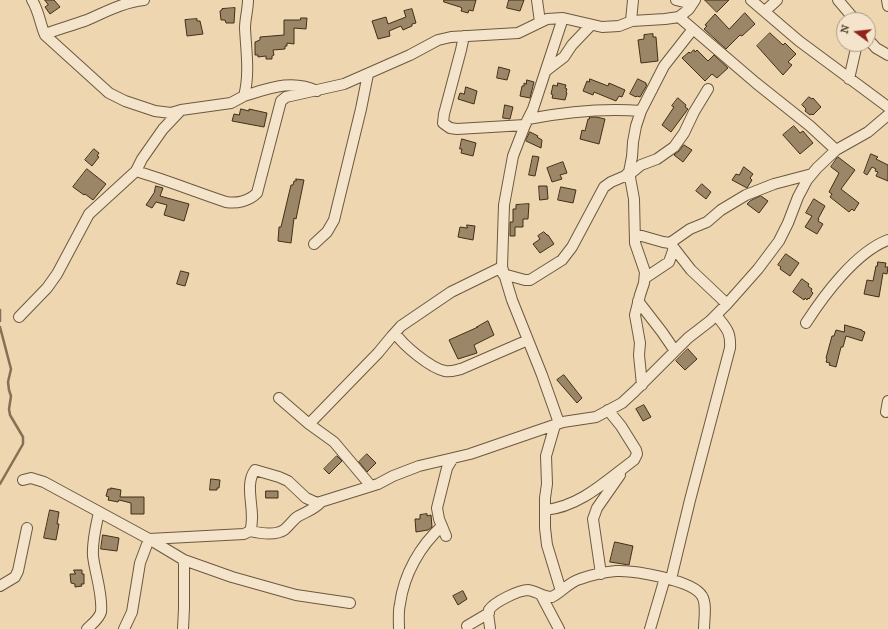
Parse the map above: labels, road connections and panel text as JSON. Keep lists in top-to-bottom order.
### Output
{
  "north": "left"
}
